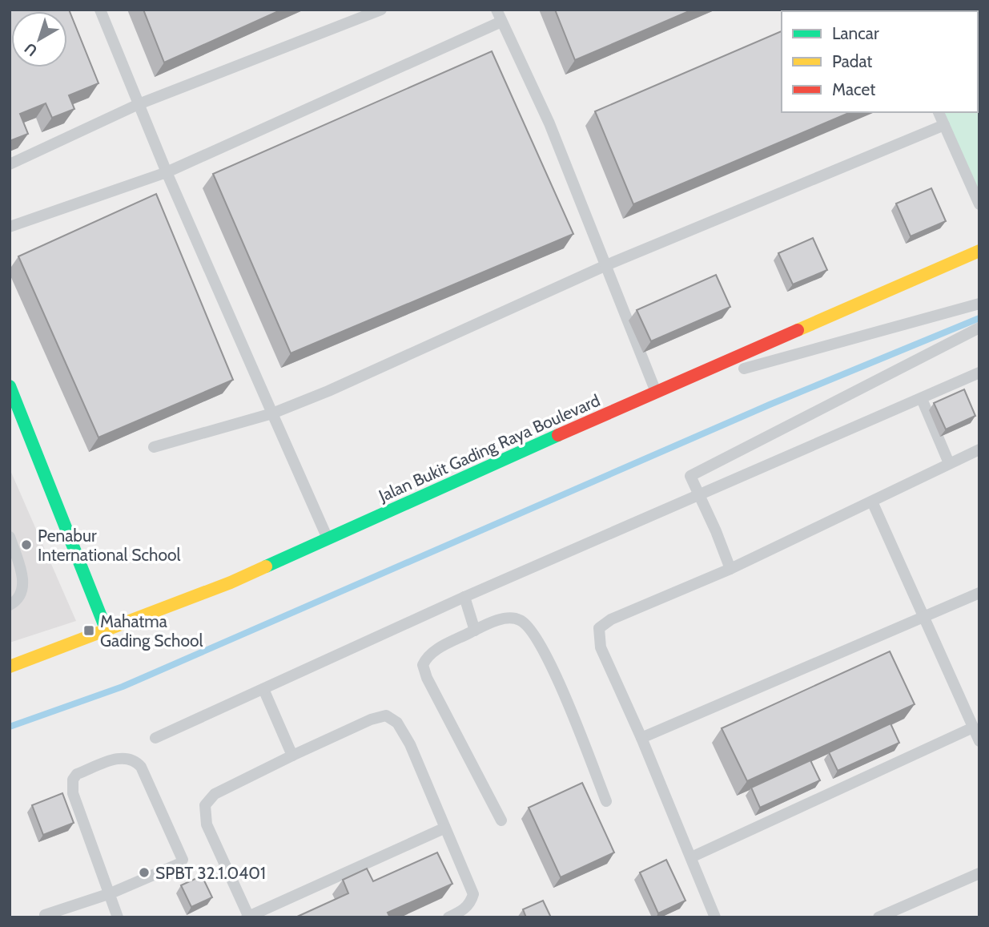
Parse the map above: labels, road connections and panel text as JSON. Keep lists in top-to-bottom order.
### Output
{
  "streets": {
    "street": ["Jalan Bukit Gading Raya Boulevard"]
  },
  "places": {
    "other": ["Penabur International School", "SPBT 32.1.0401"],
    "transit": ["Mahatma Gading School"]
  },
  "legend": ["Lancar", "Padat", "Macet"],
  "north": "bottom left"
}
